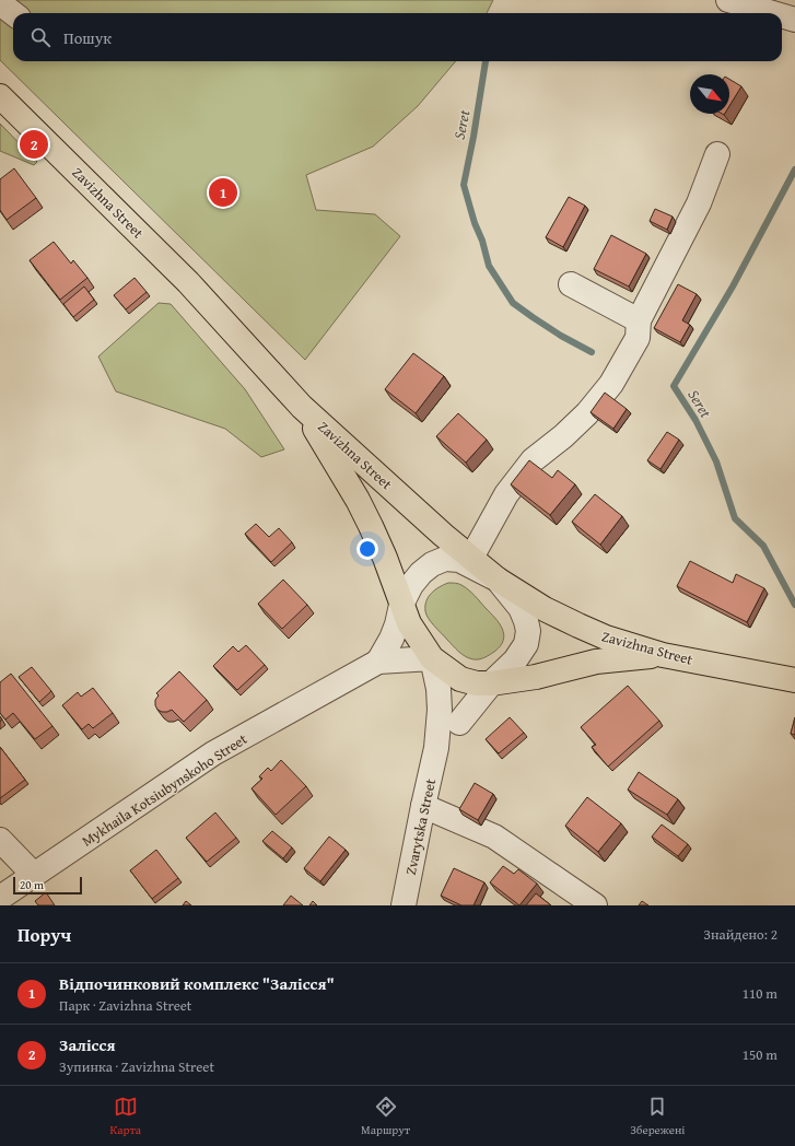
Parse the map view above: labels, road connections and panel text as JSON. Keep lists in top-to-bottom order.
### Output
{
  "streets": {
    "main road": ["Zavizhna Street"],
    "street": ["Mykhaila Kotsiubynskoho Street", "Zvarytska Street"]
  },
  "crossings": [
    ["Zavizhna Street", "Zvarytska Street"]
  ],
  "water": ["Seret"],
  "scale_bar": "20 m",
  "north": "bottom right",
  "page": {
    "search": "Пошук",
    "pins": ["2", "1"],
    "scale": "20 m",
    "heading": ["Поруч", "Знайдено: 2"],
    "list": [
      {
        "mark": "1",
        "name": "Відпочинковий комплекс \"Залісся\"",
        "note": "Парк · Zavizhna Street",
        "value": "110 m"
      },
      {
        "mark": "2",
        "name": "Залісся",
        "note": "Зупинка · Zavizhna Street",
        "value": "150 m"
      }
    ],
    "nav": ["Карта", "Маршрут", "Збережені"]
  }
}
